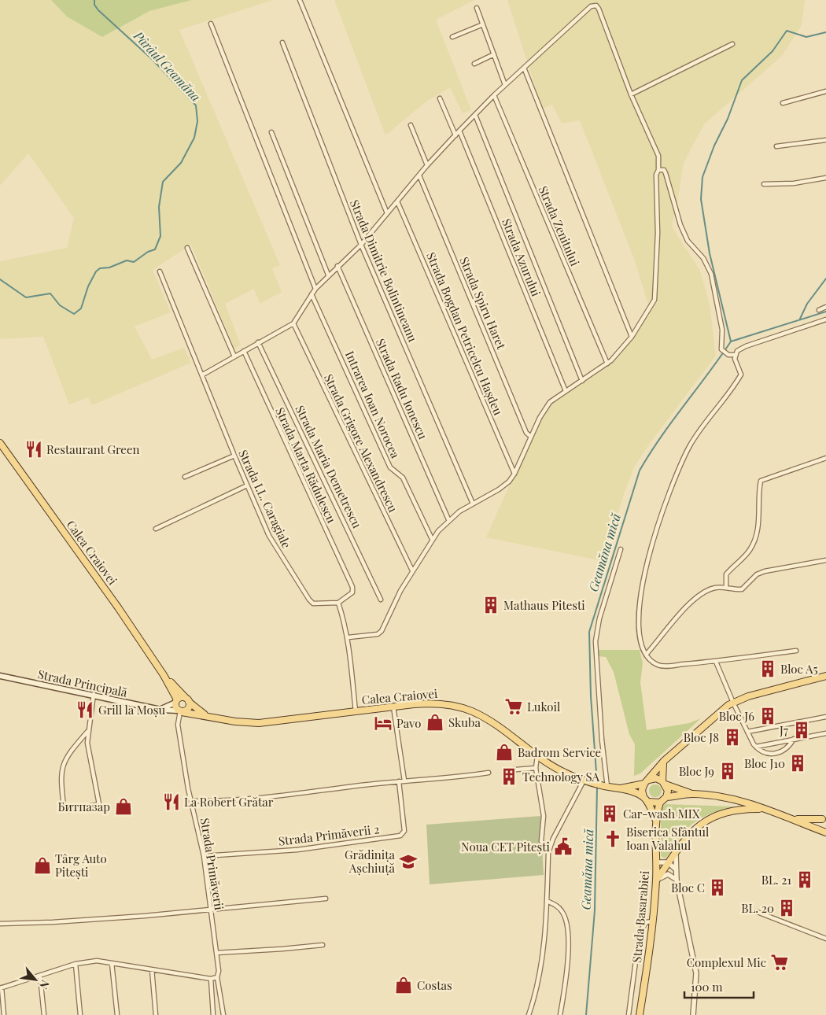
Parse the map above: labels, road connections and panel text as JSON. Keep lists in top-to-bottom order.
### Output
{
  "streets": {
    "main road": ["Calea Craiovei", "Strada Principală", "Strada Basarabiei"],
    "street": [
      "Strada Zenitului",
      "Strada Azurului",
      "Strada Dimitrie Bolintineanu",
      "Strada Spiru Haret",
      "Strada Bogdan Petricelcu Hașdeu",
      "Strada Radu Ionescu",
      "Intrarea Ioan Norocea",
      "Strada Grigore Alexandrescu",
      "Strada Marta Rădulescu",
      "Strada Maria Demetrescu",
      "Strada I.L. Caragiale",
      "Strada Primăverii 2",
      "Strada Primăverii"
    ]
  },
  "crossings": [
    ["Strada Marta Rădulescu", "Strada I.L. Caragiale"],
    ["Calea Craiovei", "Strada Principală"],
    ["Calea Craiovei", "Strada Primăverii"],
    ["Strada Principală", "Strada Primăverii"],
    ["Strada Primăverii 2", "Strada Primăverii"]
  ],
  "water": ["Pârâul Geamăna", "Geamăna mică"],
  "places": {
    "restaurant": ["Restaurant Green", "Grill la Moșu", "La Robert Grătar"],
    "building": [
      "Mathaus Pitesti",
      "Bloc A5",
      "Bloc J6",
      "J7",
      "Bloc J8",
      "Bloc J10",
      "Bloc J9",
      "Technology SA",
      "Car-wash MIX",
      "BL. 21",
      "Bloc C",
      "BL. 20"
    ],
    "supermarket": ["Lukoil", "Complexul Mic"],
    "shop": [
      "Skuba",
      "Badrom Service",
      "Битпазар",
      "Târg Auto Pitești",
      "Costas"
    ],
    "hotel": ["Pavo"],
    "church": ["Biserica Sfântul Ioan Valahul"],
    "public building": ["Noua CET Pitești"],
    "school or university": ["Grădinița Așchiuță"]
  },
  "scale_bar": "100 m",
  "north": "bottom right"
}
